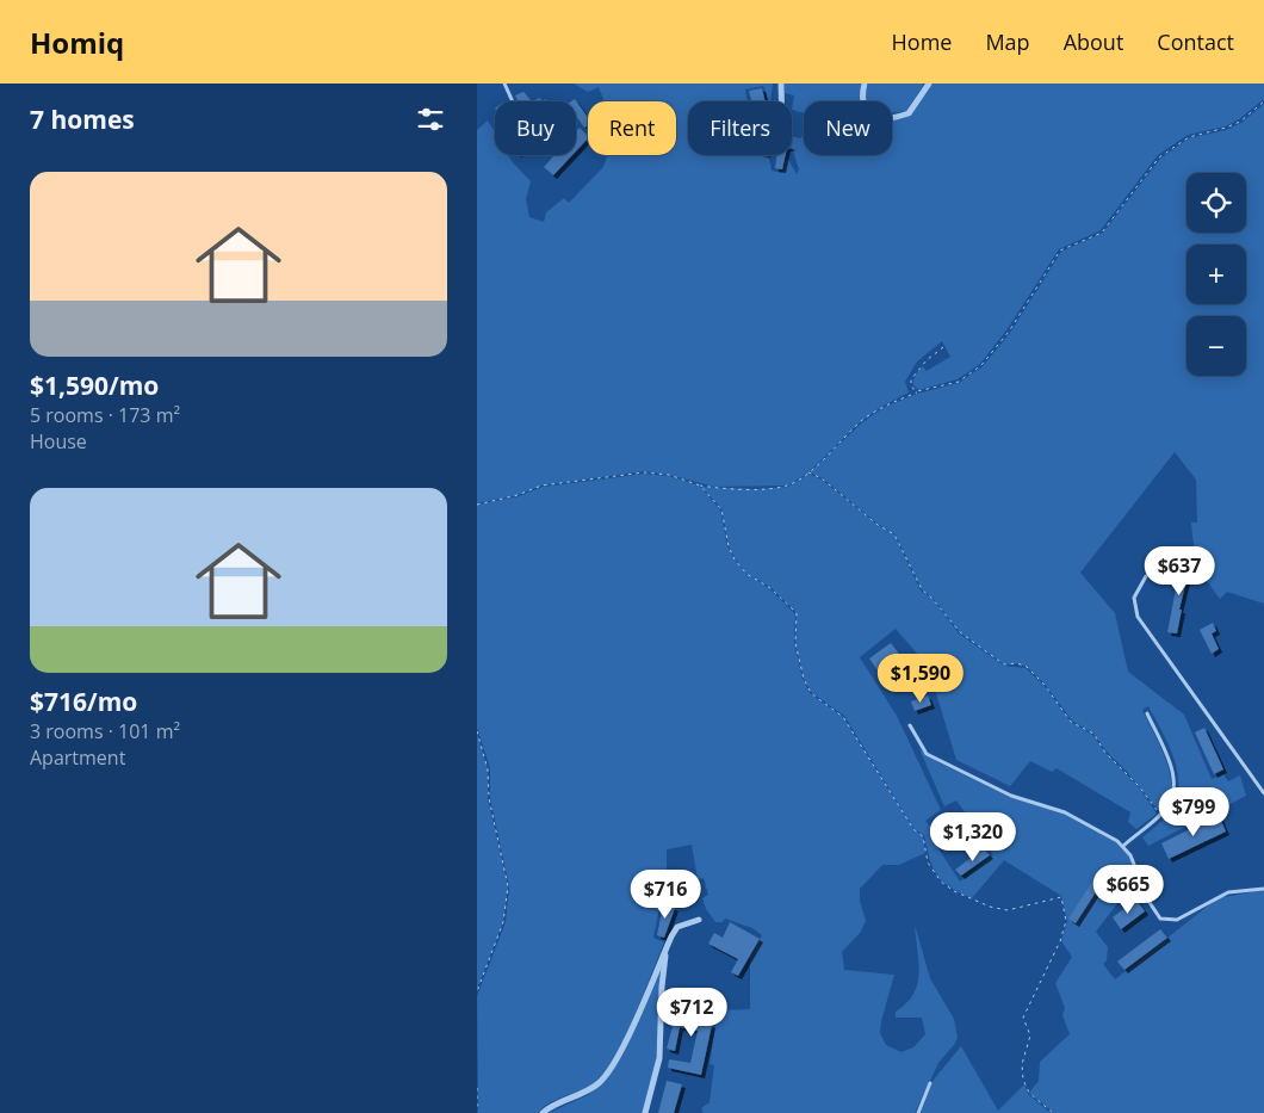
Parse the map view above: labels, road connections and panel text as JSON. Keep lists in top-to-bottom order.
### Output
{
  "page": {
    "header": "Homiq",
    "nav": [
      "Home",
      "Map",
      "About",
      "Contact"
    ],
    "heading": "7 homes",
    "chip": [
      "Buy",
      "Rent",
      "Filters",
      "New"
    ],
    "list": [
      {
        "name": "$1,590/mo",
        "note": "5 rooms · 173 m² · House"
      },
      {
        "name": "$716/mo",
        "note": "3 rooms · 101 m² · Apartment"
      }
    ],
    "map_buttons": ["+", "−"],
    "price": [
      "$637",
      "$1,590",
      "$799",
      "$1,320",
      "$665",
      "$716",
      "$712"
    ]
  }
}
